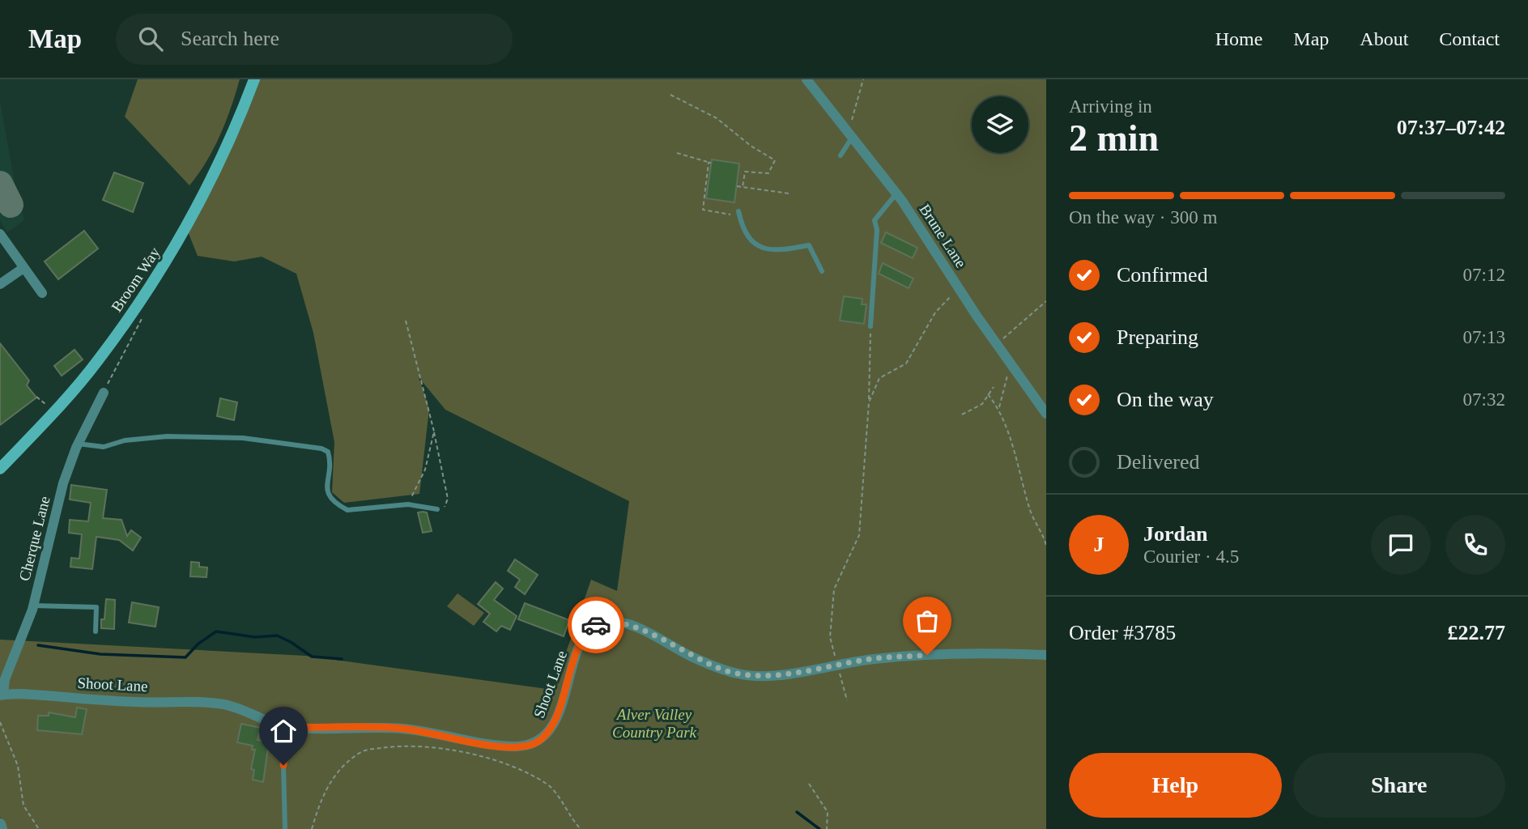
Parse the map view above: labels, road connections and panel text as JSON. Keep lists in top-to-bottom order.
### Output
{
  "streets": {
    "main road": ["Broom Way"],
    "street": ["Brune Lane", "Cherque Lane", "Shoot Lane"]
  },
  "crossings": [
    ["Cherque Lane", "Shoot Lane"]
  ],
  "parks": ["Alver Valley Country Park"],
  "page": {
    "header": "Map",
    "search": "Search here",
    "nav": [
      "Home",
      "Map",
      "About",
      "Contact"
    ],
    "heading": ["2 min", "Arriving in", "07:37–07:42"],
    "panel": [
      "Jordan",
      "Courier · 4.5",
      "Order #3785",
      "£22.77"
    ],
    "bar": "On the way · 300 m",
    "list": [
      ["Confirmed", "07:12"],
      ["Preparing", "07:13"],
      ["On the way", "07:32"],
      "Delivered"
    ],
    "round": "J",
    "buttons": ["Help", "Share"]
  }
}
